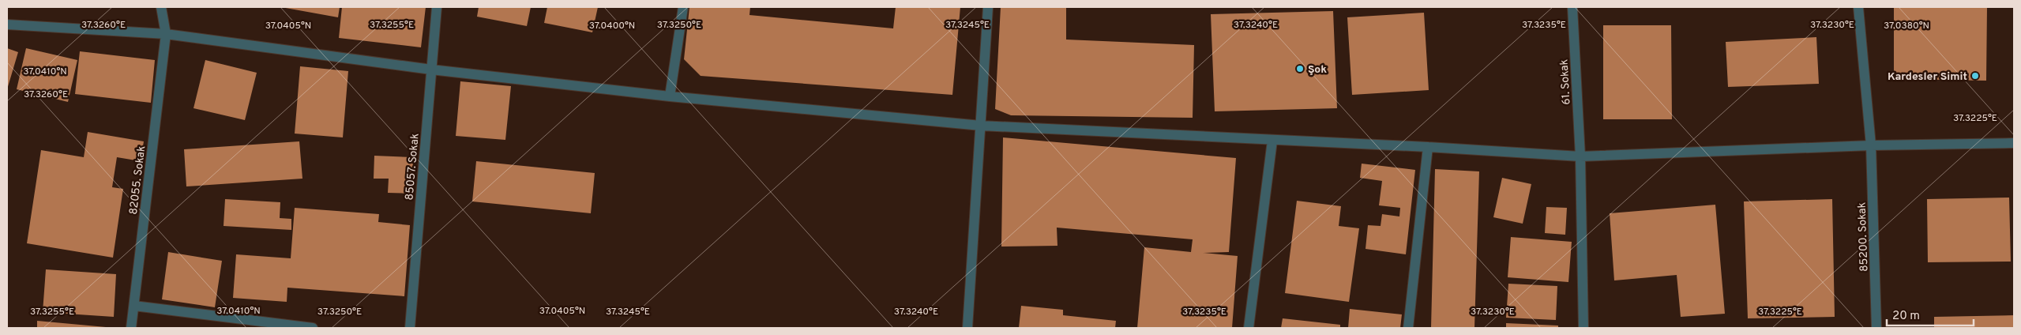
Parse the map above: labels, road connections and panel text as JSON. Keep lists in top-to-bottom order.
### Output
{
  "streets": {
    "street": [
      "61. Sokak",
      "85057. Sokak",
      "82055. Sokak",
      "85200. Sokak"
    ]
  },
  "places": ["Şok", "Kardesler Simit"],
  "scale_bar": "20 m",
  "coordinates": [
    "37.3255°E",
    "37.3250°E",
    "37.3245°E",
    "37.3240°E",
    "37.3235°E",
    "37.3230°E",
    "37.3260°E",
    "37.0405°N",
    "37.0400°N",
    "37.0380°N",
    "37.0410°N",
    "37.3225°E"
  ]
}
